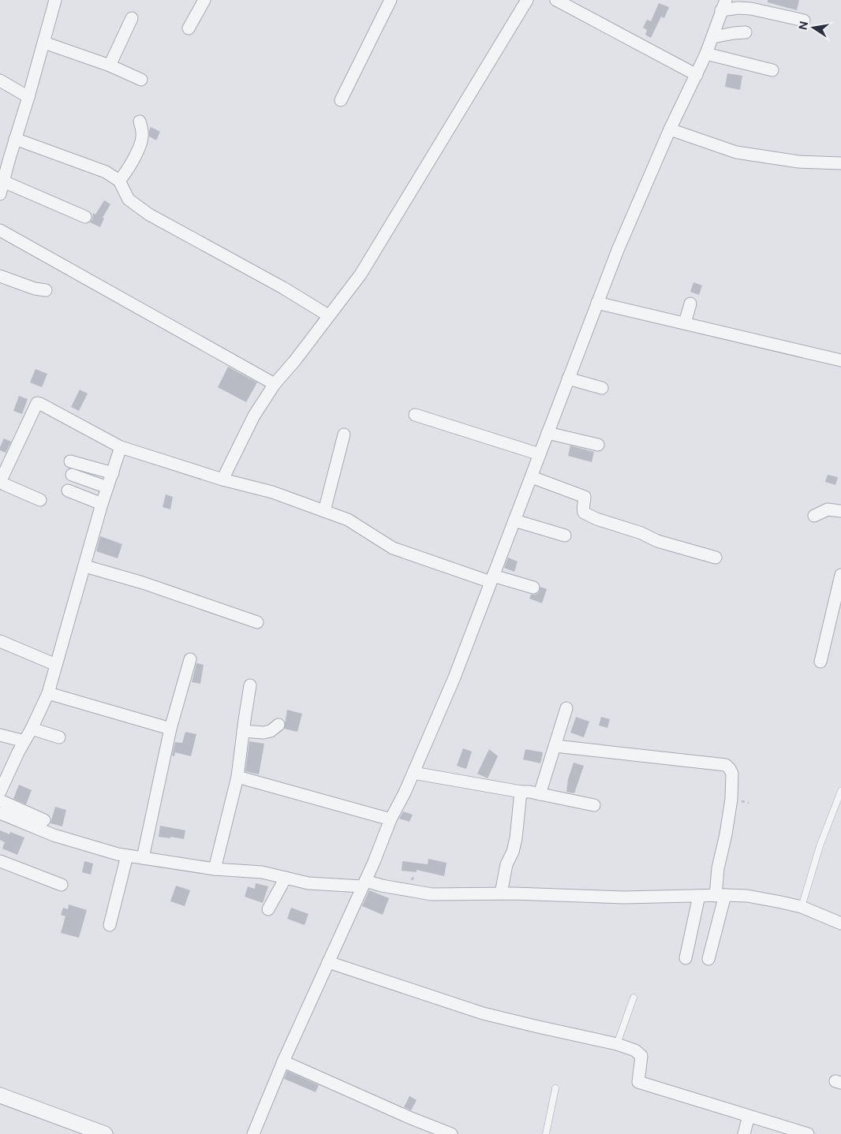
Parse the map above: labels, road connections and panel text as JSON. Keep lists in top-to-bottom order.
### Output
{
  "north": "left"
}
